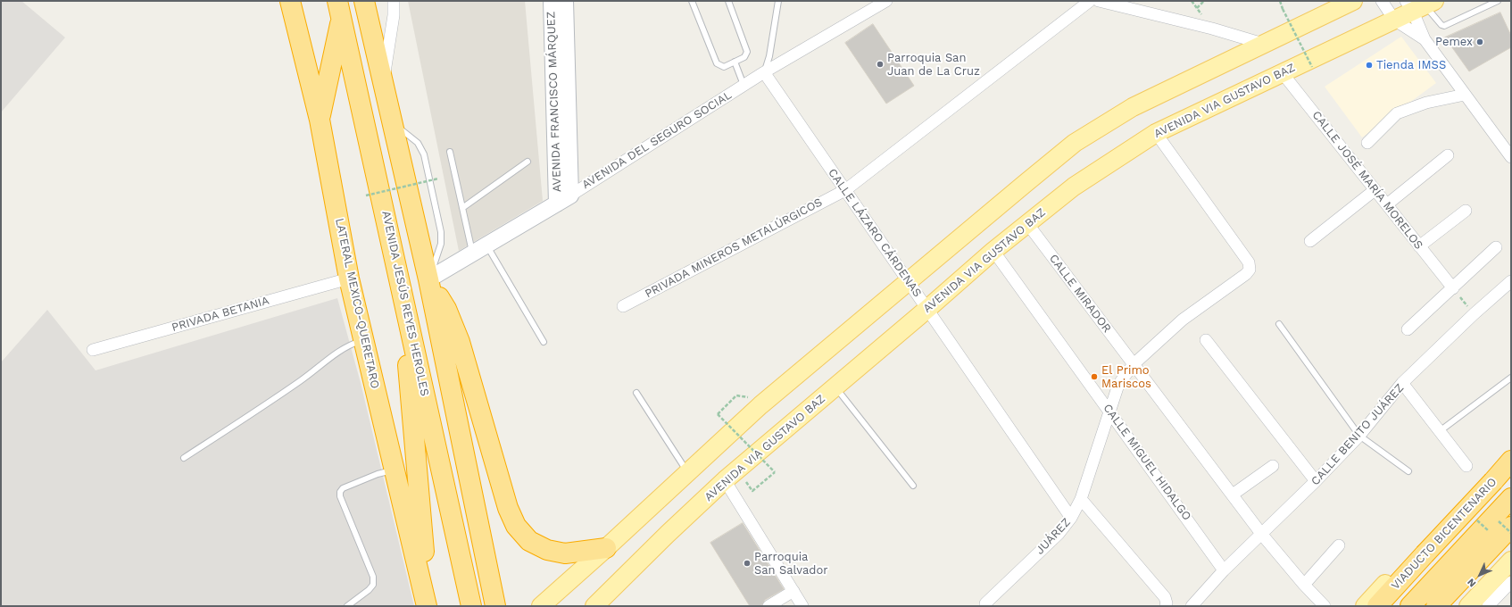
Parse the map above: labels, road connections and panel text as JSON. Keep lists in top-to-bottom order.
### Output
{
  "streets": {
    "highway": ["LATERAL MEXICO-QUERETARO", "AVENIDA JESÚS REYES HEROLES", "VIADUCTO BICENTENARIO"],
    "main road": ["AVENIDA VIA GUSTAVO BAZ"],
    "street": [
      "AVENIDA FRANCISCO MÁRQUEZ",
      "AVENIDA DEL SEGURO SOCIAL",
      "CALLE JOSÉ MARÍA MORELOS",
      "CALLE LÁZARO CÁRDENAS",
      "PRIVADA MINEROS METALÚRGICOS",
      "CALLE MIRADOR",
      "PRIVADA BETANIA",
      "CALLE BENITO JUÁREZ",
      "CALLE MIGUEL HIDALGO",
      "JUÁREZ"
    ]
  },
  "crossings": [
    ["AVENIDA VIA GUSTAVO BAZ", "CALLE JOSÉ MARÍA MORELOS"],
    ["AVENIDA VIA GUSTAVO BAZ", "CALLE LÁZARO CÁRDENAS"],
    ["AVENIDA VIA GUSTAVO BAZ", "CALLE MIRADOR"],
    ["AVENIDA VIA GUSTAVO BAZ", "CALLE MIGUEL HIDALGO"],
    ["AVENIDA VIA GUSTAVO BAZ", "JUÁREZ"],
    ["AVENIDA FRANCISCO MÁRQUEZ", "AVENIDA DEL SEGURO SOCIAL"],
    ["AVENIDA DEL SEGURO SOCIAL", "CALLE LÁZARO CÁRDENAS"],
    ["CALLE LÁZARO CÁRDENAS", "PRIVADA MINEROS METALÚRGICOS"],
    ["CALLE LÁZARO CÁRDENAS", "JUÁREZ"],
    ["CALLE MIRADOR", "CALLE BENITO JUÁREZ"],
    ["CALLE MIRADOR", "JUÁREZ"],
    ["LATERAL MEXICO-QUERETARO", "PRIVADA BETANIA"],
    ["CALLE BENITO JUÁREZ", "CALLE MIGUEL HIDALGO"],
    ["CALLE MIGUEL HIDALGO", "JUÁREZ"]
  ],
  "places": [
    "Pemex",
    "Parroquia San Juan de La Cruz",
    "Tienda IMSS",
    "El Primo Mariscos",
    "Parroquia San Salvador"
  ],
  "north": "bottom left"
}
